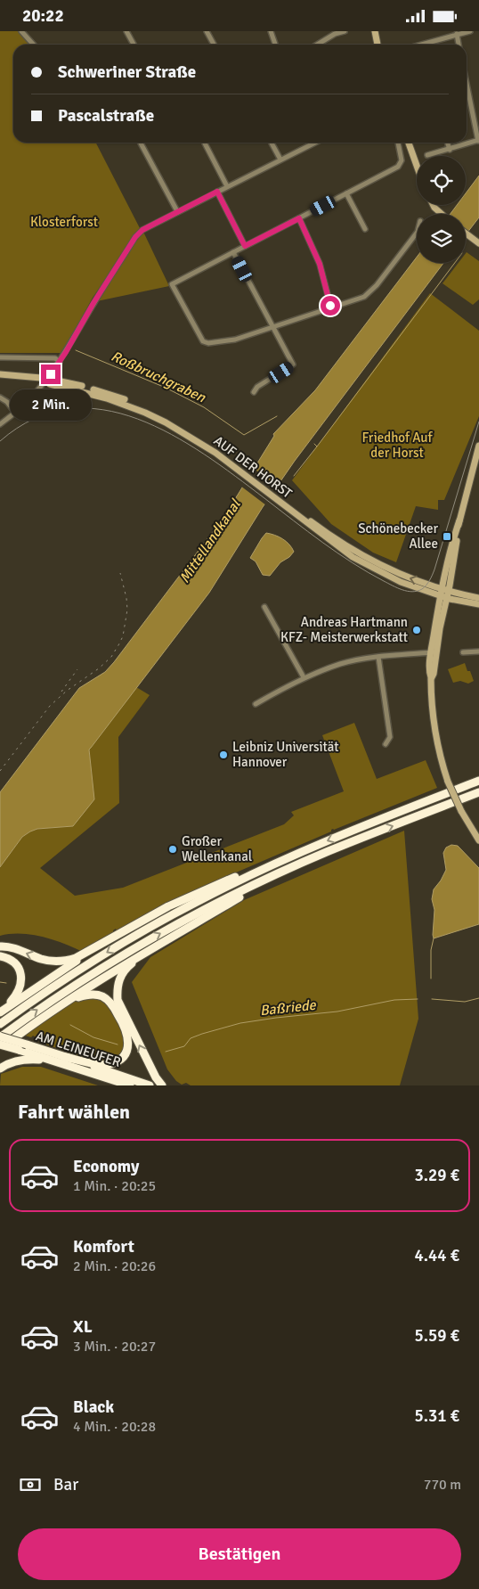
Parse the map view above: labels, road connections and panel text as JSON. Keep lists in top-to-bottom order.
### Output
{
  "streets": {
    "highway": ["AM LEINEUFER"],
    "street": ["AUF DER HORST"]
  },
  "water": ["Roßbruchgraben", "Mittellandkanal", "Baßriede"],
  "parks": ["Klosterforst", "Friedhof Auf der Horst"],
  "places": {
    "transit": ["Schönebecker Allee"],
    "other": ["Andreas Hartmann KFZ- Meisterwerkstatt", "Leibniz Universität Hannover", "Großer Wellenkanal"]
  },
  "page": {
    "status": "20:22",
    "banner": ["Schweriner Straße", "Pascalstraße"],
    "bubble": "2 Min.",
    "heading": "Fahrt wählen",
    "list": [
      {
        "name": "Economy",
        "note": "1 Min. · 20:25",
        "value": "3.29 €"
      },
      {
        "name": "Komfort",
        "note": "2 Min. · 20:26",
        "value": "4.44 €"
      },
      {
        "name": "XL",
        "note": "3 Min. · 20:27",
        "value": "5.59 €"
      },
      {
        "name": "Black",
        "note": "4 Min. · 20:28",
        "value": "5.31 €"
      }
    ],
    "pay": ["Bar", "770 m"],
    "buttons": "Bestätigen"
  }
}
